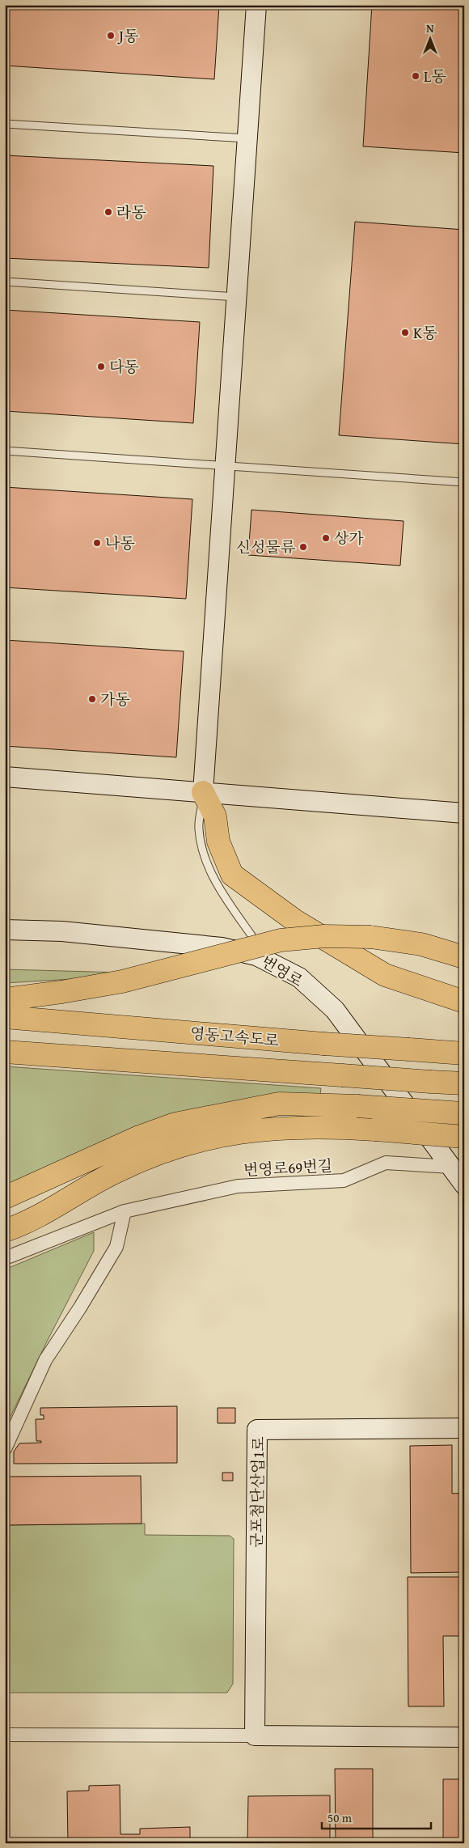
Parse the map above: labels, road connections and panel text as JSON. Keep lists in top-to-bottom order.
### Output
{
  "streets": {
    "highway": ["영동고속도로"],
    "street": ["번영로", "번영로69번길", "군포첨단산업1로"]
  },
  "crossings": [
    ["번영로", "번영로69번길"]
  ],
  "places": [
    "J동",
    "L동",
    "라동",
    "K동",
    "다동",
    "상가",
    "나동",
    "신성물류",
    "가동"
  ],
  "scale_bar": "50 m",
  "north": "top"
}
